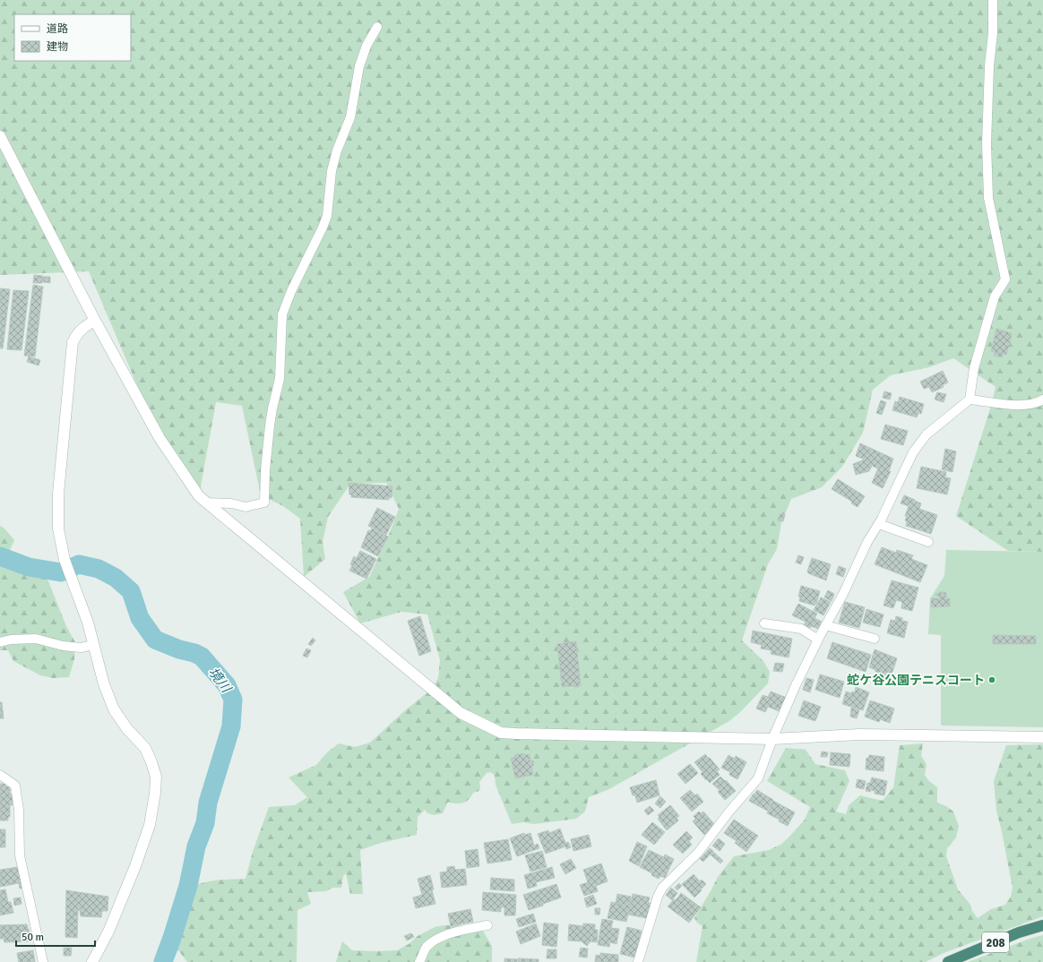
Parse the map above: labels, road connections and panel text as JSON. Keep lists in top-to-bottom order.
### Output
{
  "streets": {
    "highway": ["208"]
  },
  "water": ["境川"],
  "places": ["蛇ケ谷公園テニスコート"],
  "legend": ["道路", "建物"],
  "scale_bar": "50 m"
}
